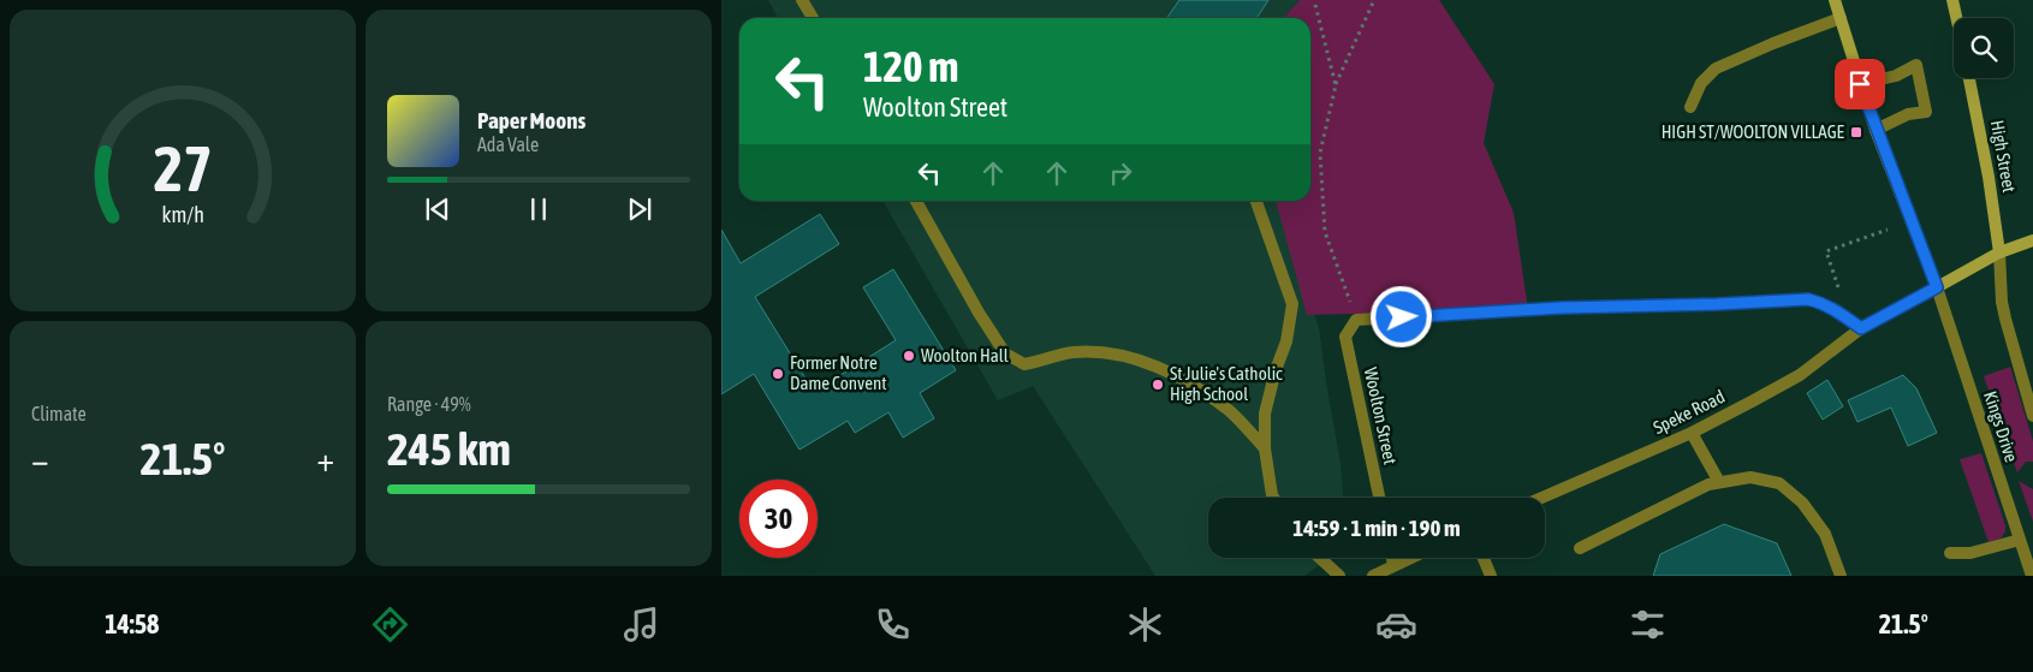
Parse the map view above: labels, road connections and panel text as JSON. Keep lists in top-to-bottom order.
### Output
{
  "streets": {
    "main road": ["High Street"],
    "street": ["Speke Road", "Woolton Street", "Kings Drive"]
  },
  "crossings": [
    ["High Street", "Kings Drive"]
  ],
  "places": {
    "transit": ["HIGH ST/WOOLTON VILLAGE"],
    "other": ["Woolton Hall", "Former Notre Dame Convent", "St Julie's Catholic High School"]
  },
  "page": {
    "turn": ["120 m", "Woolton Street"],
    "song": ["Paper Moons", "Ada Vale"],
    "tile": [
      "Climate",
      ["Range · 49%", "245 km"]
    ],
    "heat": ["−", "21.5°", "+"],
    "limit": "30",
    "trip": "14:59 · 1 min · 190 m",
    "tabs": ["14:58", "21.5°"],
    "gauge": ["27", "km/h"]
  }
}
